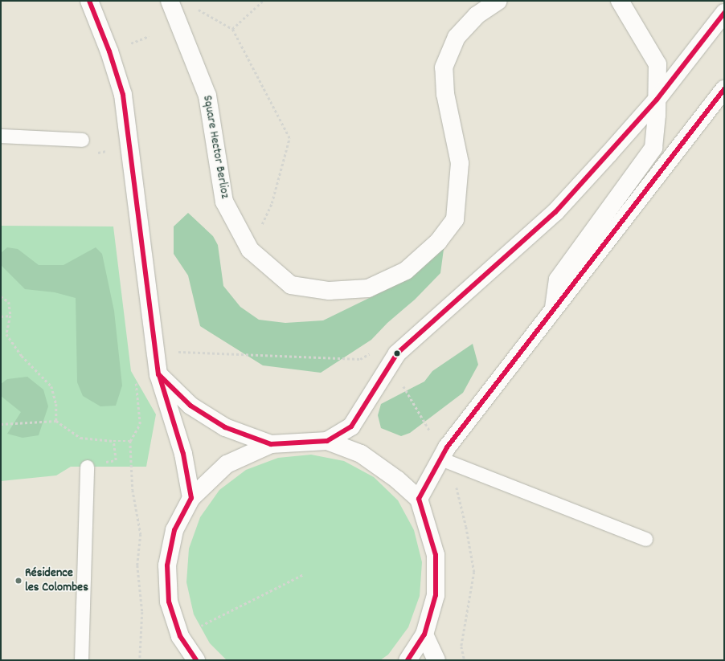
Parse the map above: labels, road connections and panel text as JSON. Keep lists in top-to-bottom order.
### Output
{
  "streets": {
    "street": ["Square Hector Berlioz"]
  },
  "places": ["Résidence les Colombes"]
}
